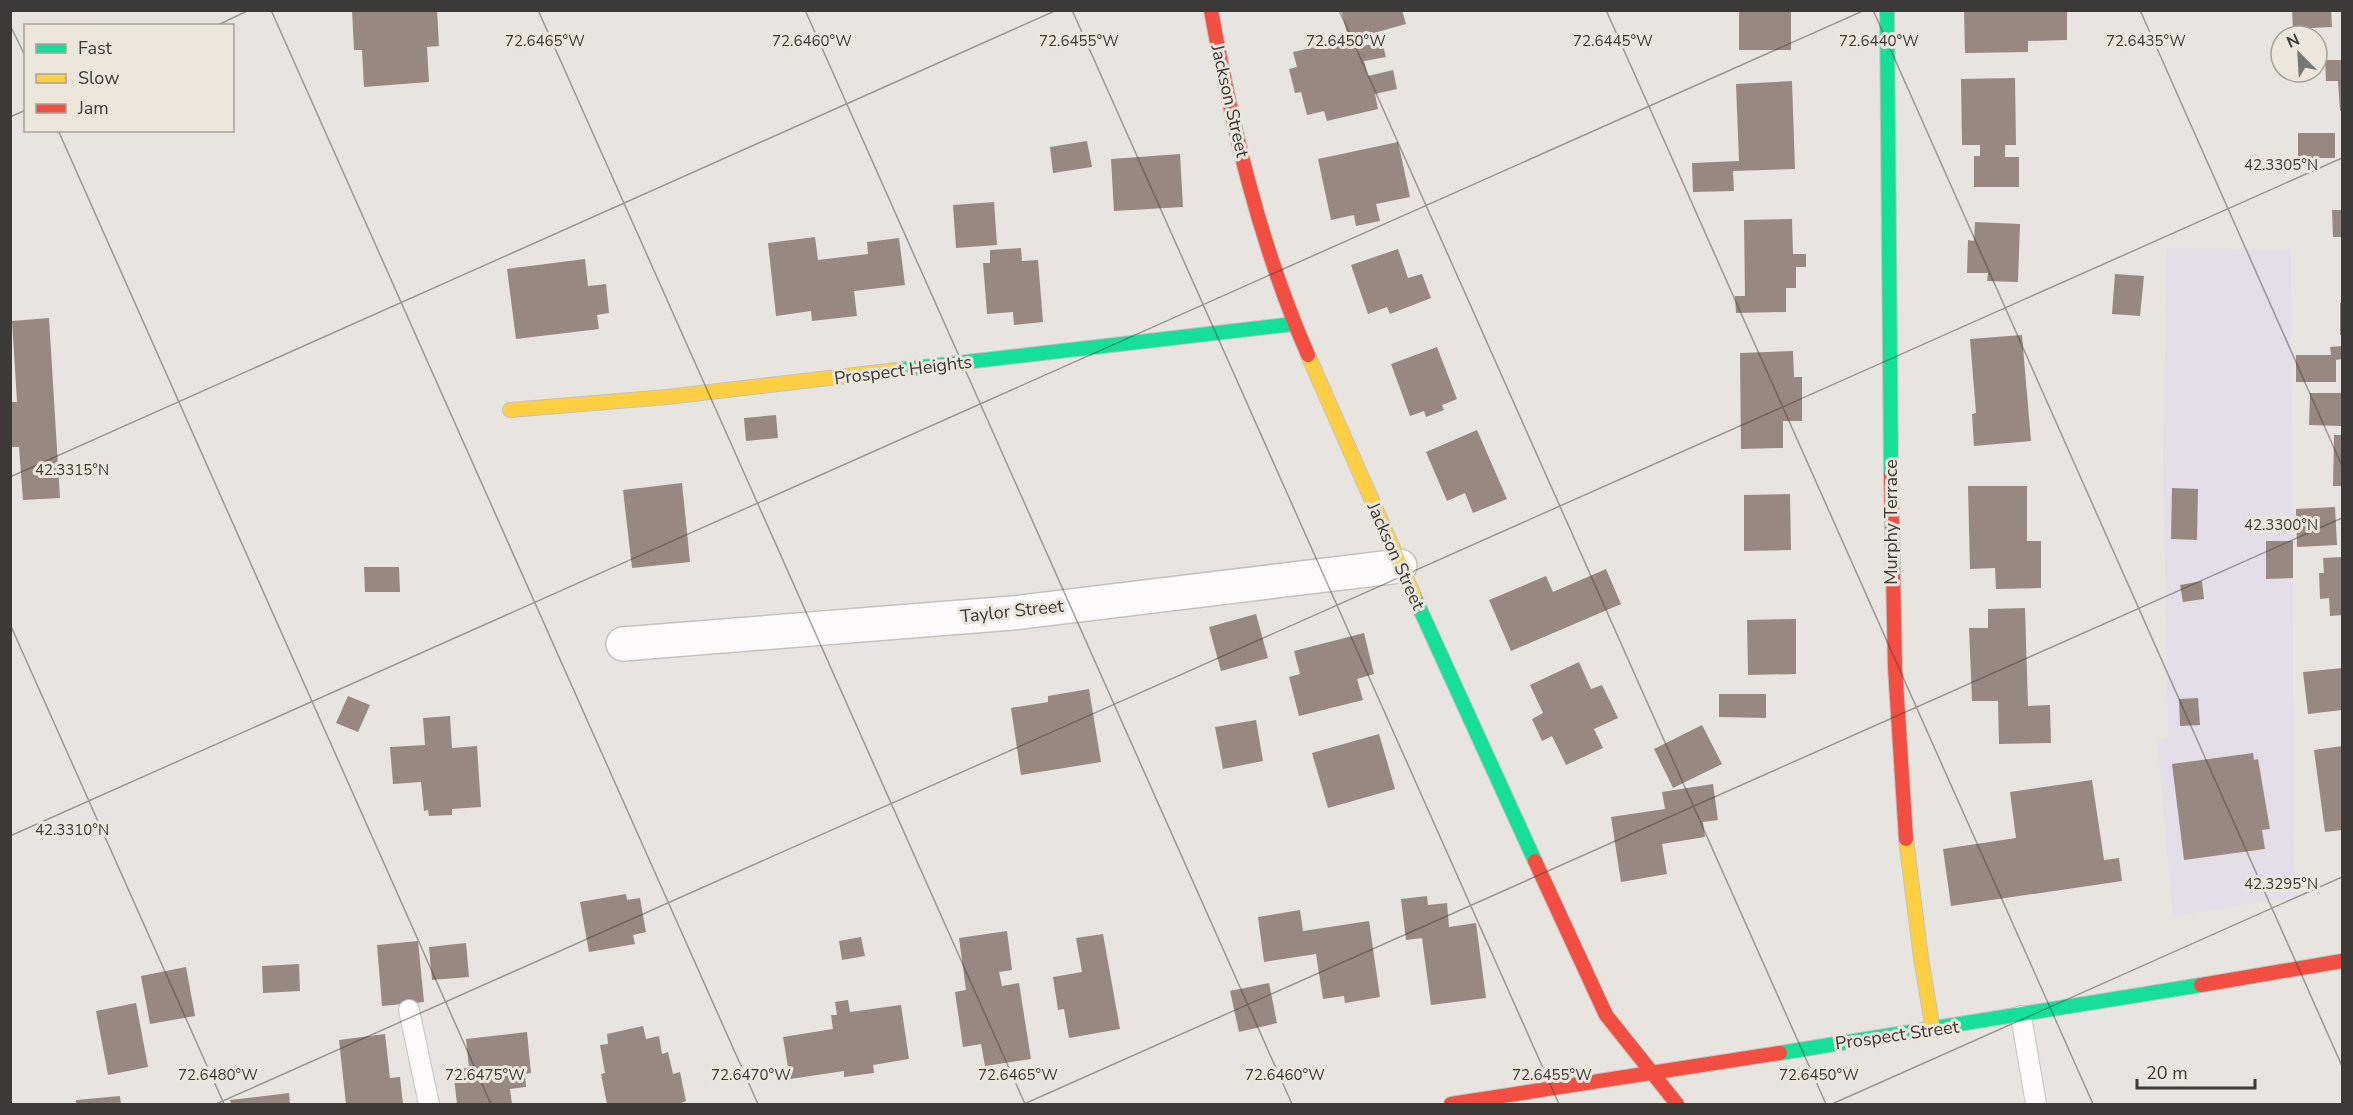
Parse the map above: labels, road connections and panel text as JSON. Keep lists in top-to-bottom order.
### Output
{
  "streets": {
    "street": [
      "Jackson Street",
      "Prospect Heights",
      "Murphy Terrace",
      "Taylor Street",
      "Prospect Street"
    ]
  },
  "crossings": [
    ["Jackson Street", "Prospect Heights"],
    ["Jackson Street", "Taylor Street"],
    ["Jackson Street", "Prospect Street"],
    ["Murphy Terrace", "Prospect Street"]
  ],
  "legend": ["Fast", "Slow", "Jam"],
  "scale_bar": "20 m",
  "north": "top left",
  "coordinates": [
    "72.6455°W",
    "72.6465°W",
    "72.6460°W",
    "72.6450°W",
    "72.6445°W",
    "72.6440°W",
    "72.6435°W",
    "42.3305°N",
    "42.3315°N",
    "42.3300°N",
    "42.3310°N",
    "42.3295°N",
    "72.6480°W",
    "72.6475°W",
    "72.6470°W"
  ]
}
